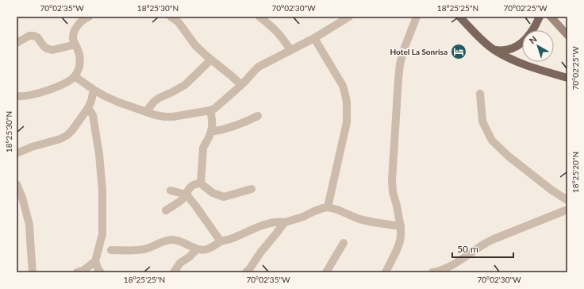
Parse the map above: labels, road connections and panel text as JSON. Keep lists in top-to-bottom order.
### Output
{
  "places": {
    "hotel": ["Hotel La Sonrisa"]
  },
  "scale_bar": "50 m",
  "north": "top left",
  "coordinates": [
    "70°02'35\"W",
    "18°25'30\"N",
    "70°02'30\"W",
    "18°25'25\"N",
    "70°02'25\"W",
    "18°25'20\"N"
  ]
}
